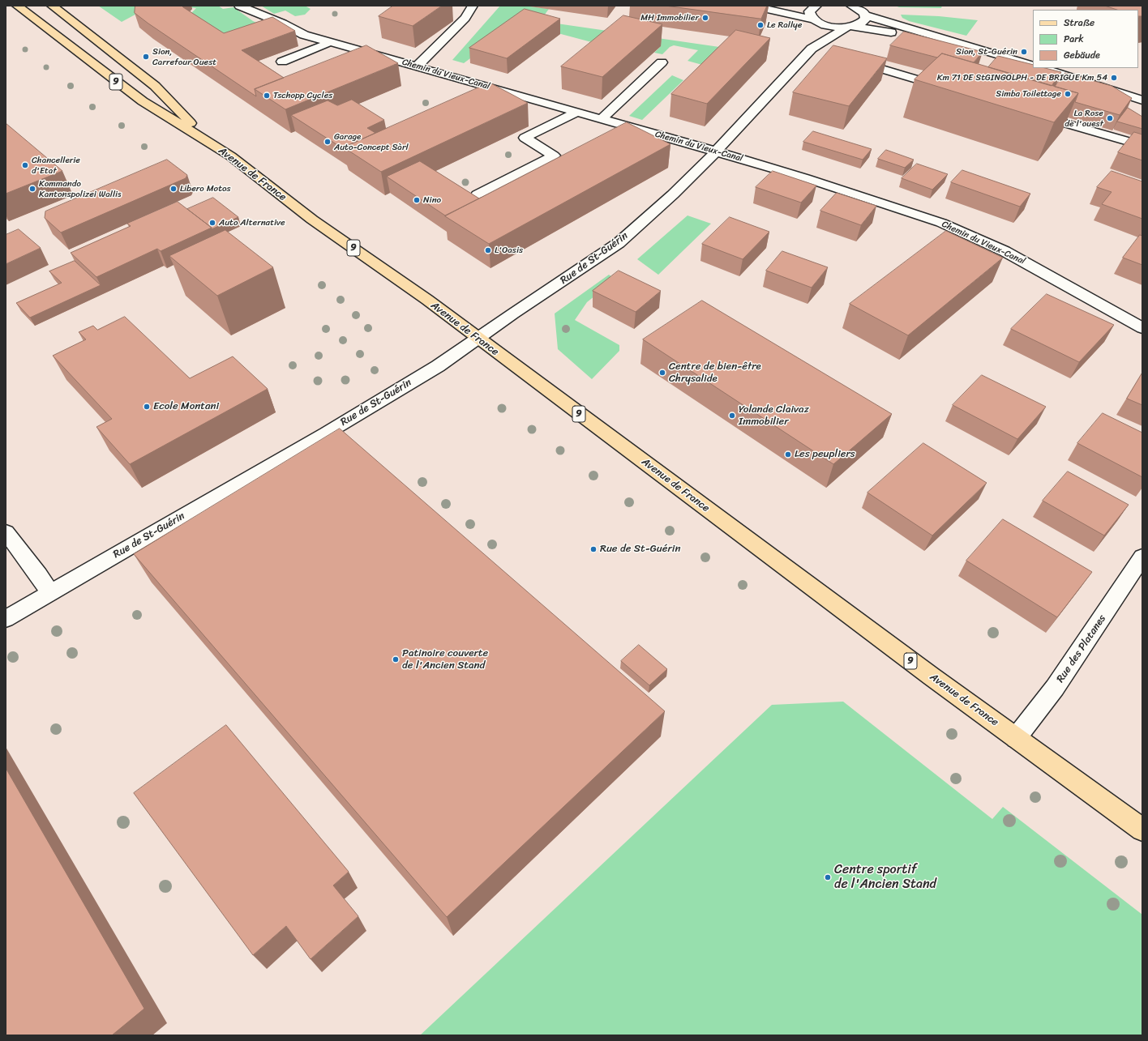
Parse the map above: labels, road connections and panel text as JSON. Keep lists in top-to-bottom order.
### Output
{
  "streets": {
    "main road": ["9", "Avenue de France"],
    "street": ["Chemin du Vieux-Canal", "Rue de St-Guérin", "Rue des Platanes"]
  },
  "crossings": [
    ["Chemin du Vieux-Canal", "Rue de St-Guérin"],
    ["Avenue de France", "Rue de St-Guérin"],
    ["Avenue de France", "Rue des Platanes"]
  ],
  "places": [
    "MH Immobilier",
    "Le Rallye",
    "Sion, St-Guérin",
    "Sion, Carrefour Ouest",
    "Km 71 DE StGINGOLPH - DE BRIGUE Km 54",
    "Simba Toilettage",
    "Tschopp Cycles",
    "La Rose de l'ouest",
    "Garage Auto-Concept Sàrl",
    "Chancellerie d'Etat",
    "Kommando Kantonspolizei Wallis",
    "Libero Motos",
    "Nino",
    "Auto Alternative",
    "L'Oasis",
    "Centre de bien-être Chrysalide",
    "Ecole Montani",
    "Yolande Claivaz Immobilier",
    "Les peupliers",
    "Rue de St-Guérin",
    "Patinoire couverte de l'Ancien Stand",
    "Centre sportif de l'Ancien Stand"
  ],
  "legend": ["Straße", "Park", "Gebäude"]
}
